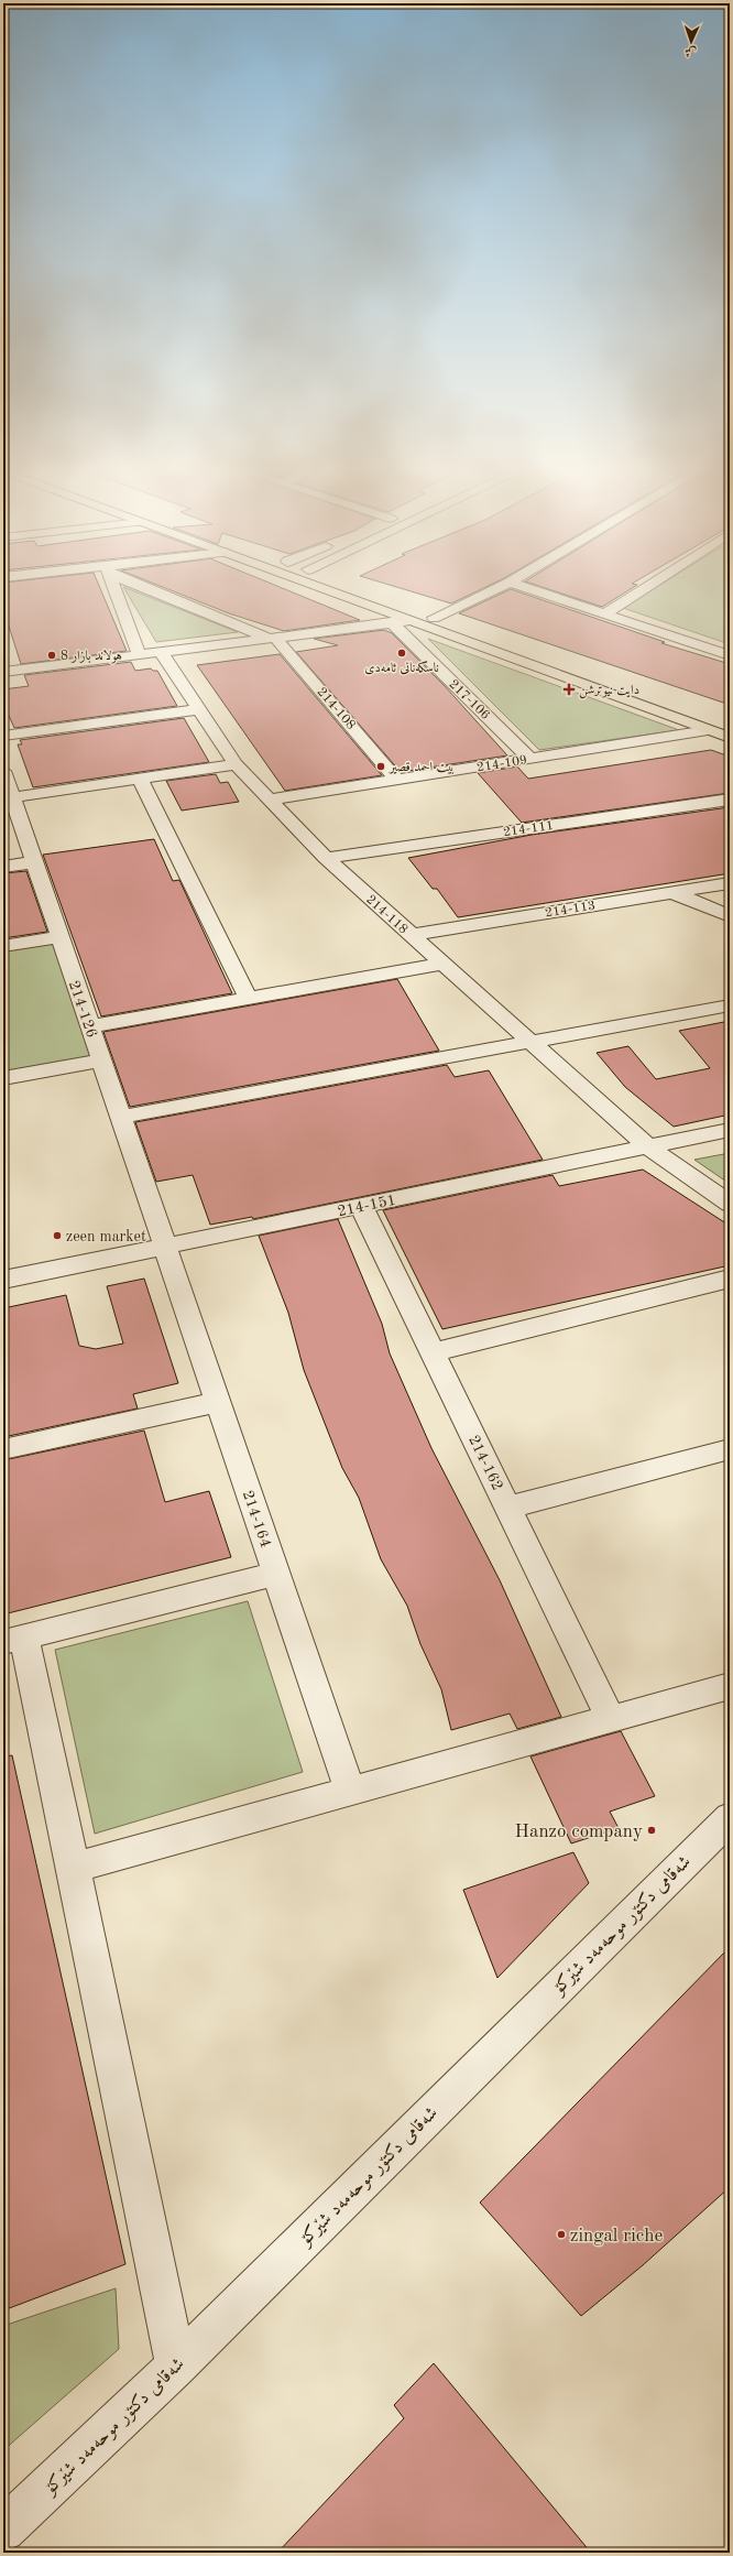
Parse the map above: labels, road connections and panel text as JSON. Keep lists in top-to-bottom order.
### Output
{
  "streets": {
    "street": [
      "217-106",
      "214-108",
      "214-109",
      "214-111",
      "214-113",
      "214-118",
      "214-126",
      "214-151",
      "214-162",
      "214-164",
      "شەقامی دکتۆر موحەمەد شێرکۆ"
    ]
  },
  "crossings": [
    ["217-106", "214-109"],
    ["214-108", "214-109"],
    ["214-109", "214-118"],
    ["214-111", "214-118"],
    ["214-113", "214-118"],
    ["214-118", "214-151"],
    ["214-126", "214-151"],
    ["214-126", "214-164"],
    ["214-151", "214-162"],
    ["214-151", "214-164"]
  ],
  "places": {
    "other": [
      "ناسکەنانی ئامەدی",
      "هولاند بازار 8",
      "بيت احمد قصير",
      "zeen market",
      "Hanzo company",
      "zingal riche"
    ],
    "health": ["دايت نيوترشن"]
  },
  "north": "bottom"
}
